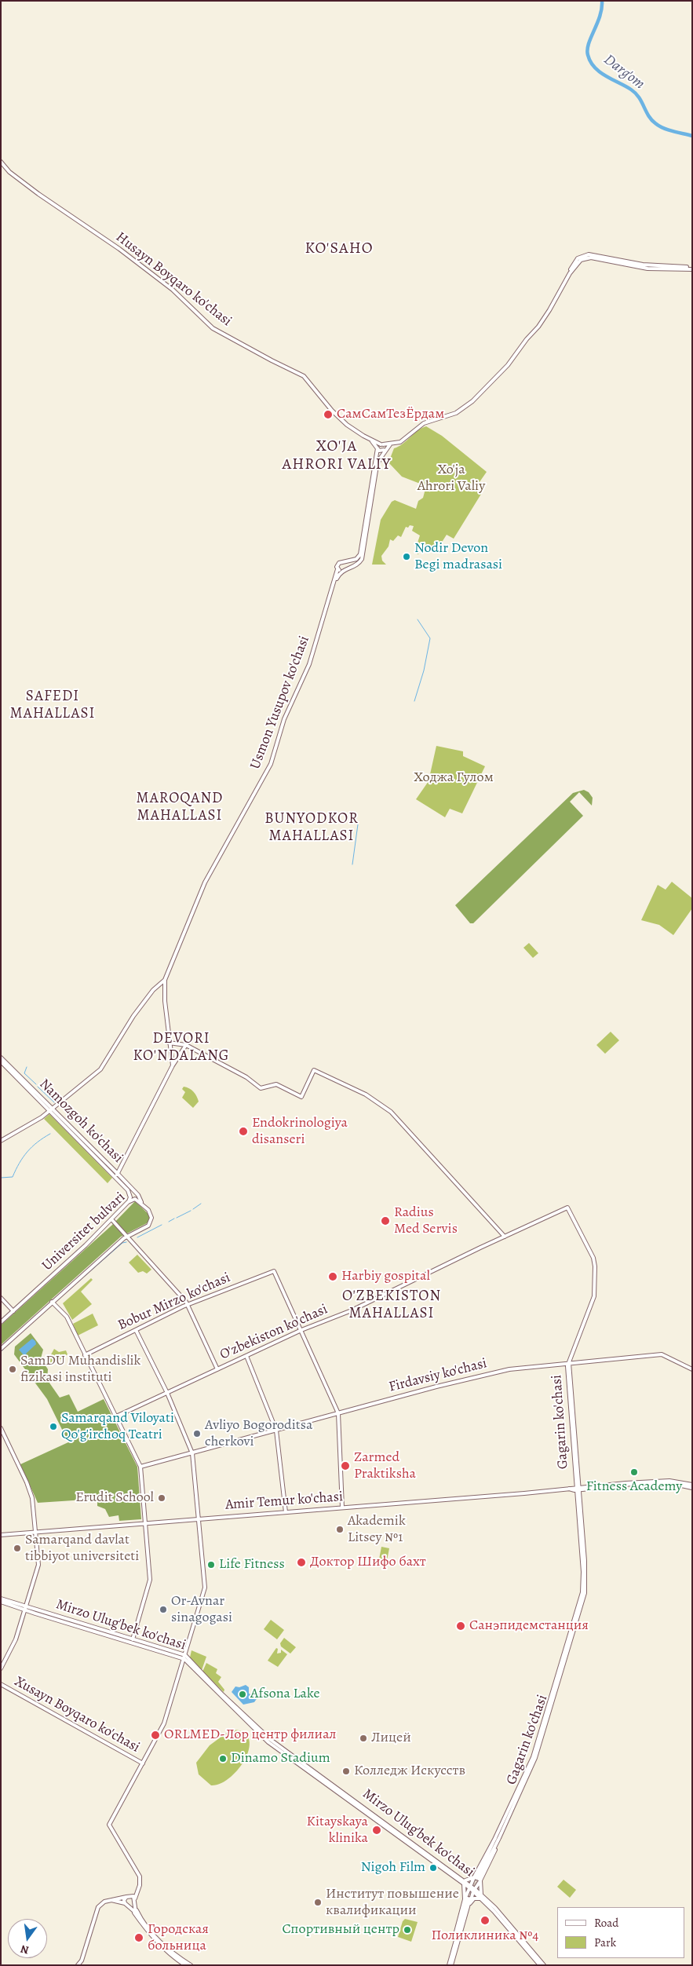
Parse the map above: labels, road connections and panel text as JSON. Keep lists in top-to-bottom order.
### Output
{
  "streets": {
    "main road": [
      "Husayn Boyqaro ko'chasi",
      "Usmon Yusupov ko'chasi",
      "Namozgoh ko'chasi",
      "Universitet bulvari",
      "Bobur Mirzo ko'chasi",
      "O'zbekiston ko'chasi",
      "Firdavsiy ko'chasi",
      "Gagarin ko'chasi",
      "Amir Temur ko'chasi",
      "Mirzo Ulug'bek ko'chasi",
      "Xusayn Boyqaro ko'chasi"
    ]
  },
  "crossings": [
    ["Namozgoh ko'chasi", "Universitet bulvari"],
    ["Bobur Mirzo ko'chasi", "O'zbekiston ko'chasi"],
    ["O'zbekiston ko'chasi", "Gagarin ko'chasi"],
    ["Firdavsiy ko'chasi", "Gagarin ko'chasi"],
    ["Gagarin ko'chasi", "Amir Temur ko'chasi"]
  ],
  "districts": [
    "KO'SAHO",
    "XO'JA AHRORI VALIY",
    "SAFEDI MAHALLASI",
    "MAROQAND MAHALLASI",
    "BUNYODKOR MAHALLASI",
    "DEVORI KO'NDALANG",
    "O'ZBEKISTON MAHALLASI"
  ],
  "water": ["Darg'om"],
  "parks": ["Xo'ja Ahrori Valiy", "Ходжа Гулом"],
  "places": [
    "СамСамТезЁрдам",
    "Nodir Devon Begi madrasasi",
    "Endokrinologiya disanseri",
    "Radius Med Servis",
    "Harbiy gospital",
    "SamDU Muhandislik fizikasi instituti",
    "Samarqand Viloyati Qo'g'irchoq Teatri",
    "Avliyo Bogoroditsa cherkovi",
    "Zarmed Praktiksha",
    "Fitness Academy",
    "Erudit School",
    "Akademik Litsey №1",
    "Samarqand davlat tibbiyot universiteti",
    "Доктор Шифо бахт",
    "Life Fitness",
    "Or-Avnar sinagogasi",
    "Санэпидемстанция",
    "Afsona Lake",
    "ORLMED-Лор центр филиал",
    "Лицей",
    "Dinamo Stadium",
    "Колледж Искусств",
    "Kitayskaya klinika",
    "Nigoh Film",
    "Институт повышение квалификации",
    "Поликлиника №4",
    "Спортивный центр",
    "Городская больница"
  ],
  "legend": ["Road", "Park"],
  "north": "bottom"
}
